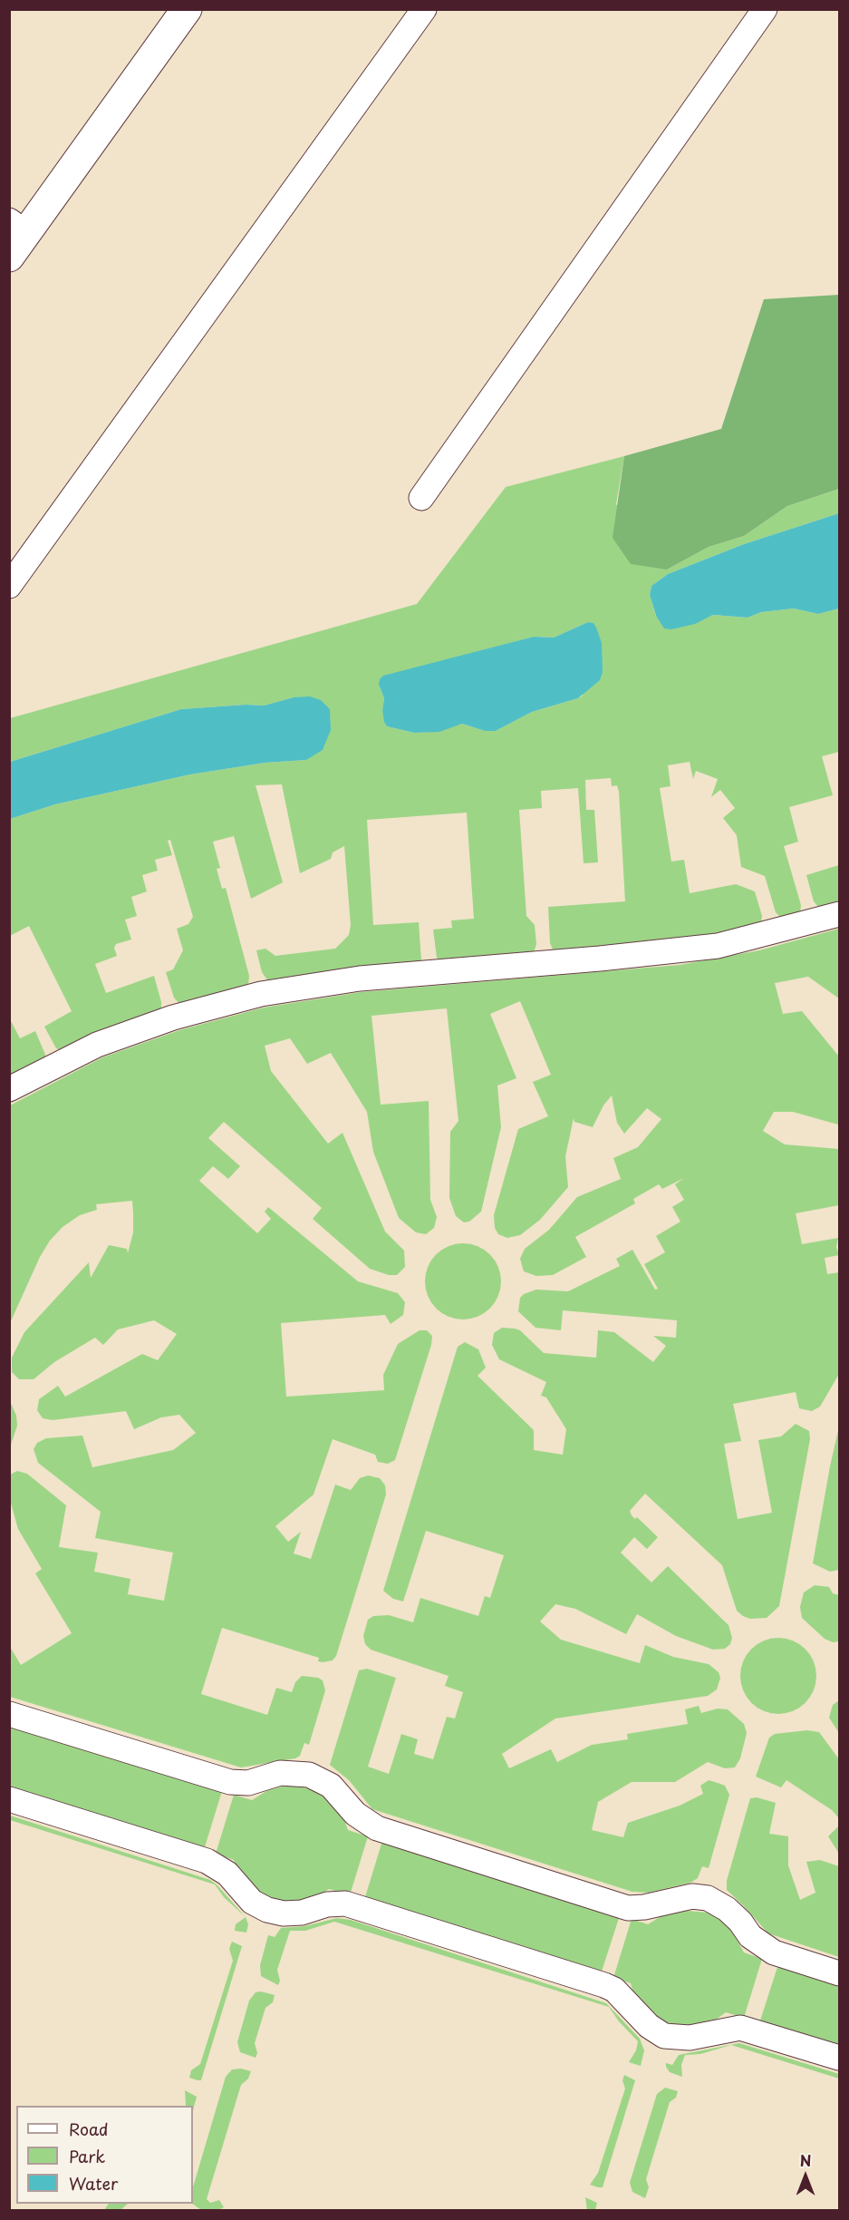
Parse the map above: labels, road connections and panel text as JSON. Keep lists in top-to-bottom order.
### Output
{
  "legend": ["Road", "Park", "Water"],
  "north": "top"
}
